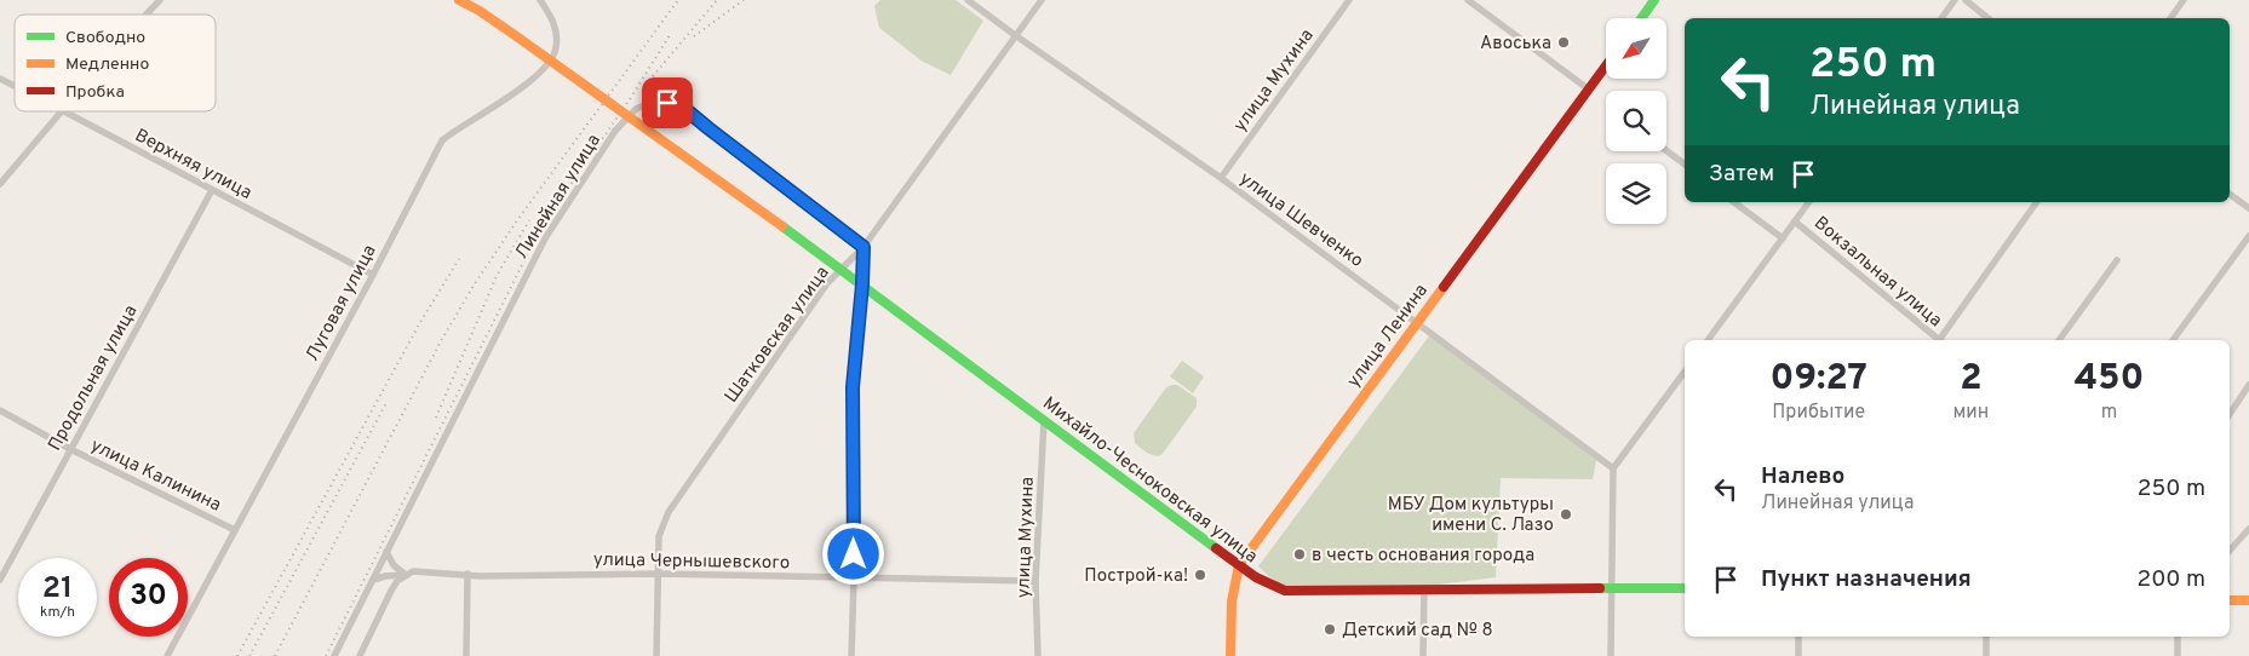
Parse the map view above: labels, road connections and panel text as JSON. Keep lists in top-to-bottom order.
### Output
{
  "streets": {
    "main road": ["улица Ленина", "Михайло-Чесноковская улица"],
    "street": [
      "улица Мухина",
      "Верхняя улица",
      "Линейная улица",
      "улица Шевченко",
      "Вокзальная улица",
      "Луговая улица",
      "Шатковская улица",
      "Продольная улица",
      "улица Калинина",
      "улица Чернышевского"
    ]
  },
  "crossings": [
    ["улица Мухина", "улица Шевченко"],
    ["улица Мухина", "Михайло-Чесноковская улица"],
    ["улица Мухина", "улица Чернышевского"],
    ["Верхняя улица", "Луговая улица"],
    ["Верхняя улица", "Продольная улица"],
    ["Линейная улица", "Шатковская улица"],
    ["Линейная улица", "улица Чернышевского"],
    ["улица Шевченко", "Шатковская улица"],
    ["улица Шевченко", "улица Ленина"],
    ["Луговая улица", "улица Калинина"],
    ["Шатковская улица", "Михайло-Чесноковская улица"],
    ["Шатковская улица", "улица Чернышевского"],
    ["улица Ленина", "Михайло-Чесноковская улица"],
    ["Продольная улица", "улица Калинина"]
  ],
  "places": [
    "Авоська",
    "МБУ Дом культуры имени С. Лазо",
    "в честь основания города",
    "Построй-ка!",
    "Детский сад № 8"
  ],
  "legend": ["Свободно", "Медленно", "Пробка"],
  "north": "bottom left",
  "page": {
    "turn": ["250 m", "Линейная улица"],
    "then": "Затем",
    "eta": [
      "09:27",
      "Прибытие",
      "2",
      "мин",
      "450",
      "m"
    ],
    "list": [
      {
        "name": "Налево",
        "note": "Линейная улица",
        "value": "250 m"
      },
      {
        "name": "Пункт назначения",
        "value": "200 m"
      }
    ],
    "speed": "21 km/h",
    "limit": "30"
  }
}
